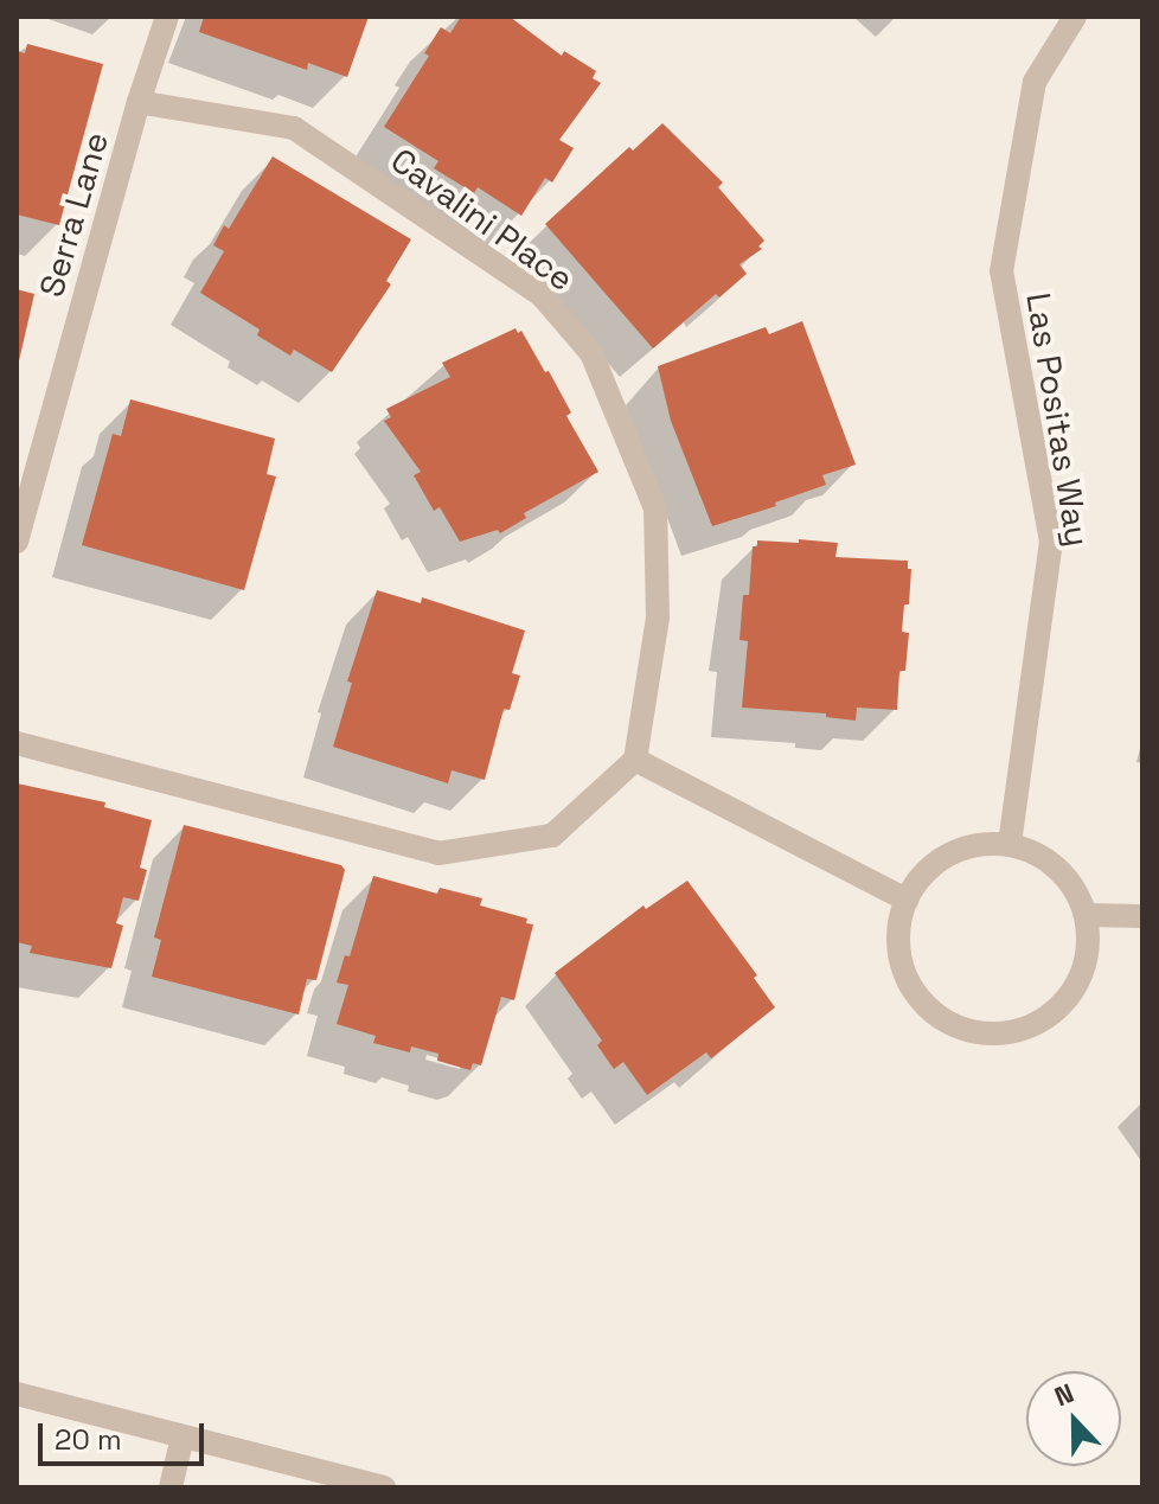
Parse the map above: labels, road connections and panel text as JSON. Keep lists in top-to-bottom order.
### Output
{
  "streets": {
    "street": ["Serra Lane", "Cavalini Place", "Las Positas Way"]
  },
  "crossings": [
    ["Serra Lane", "Cavalini Place"]
  ],
  "scale_bar": "20 m",
  "north": "top"
}
